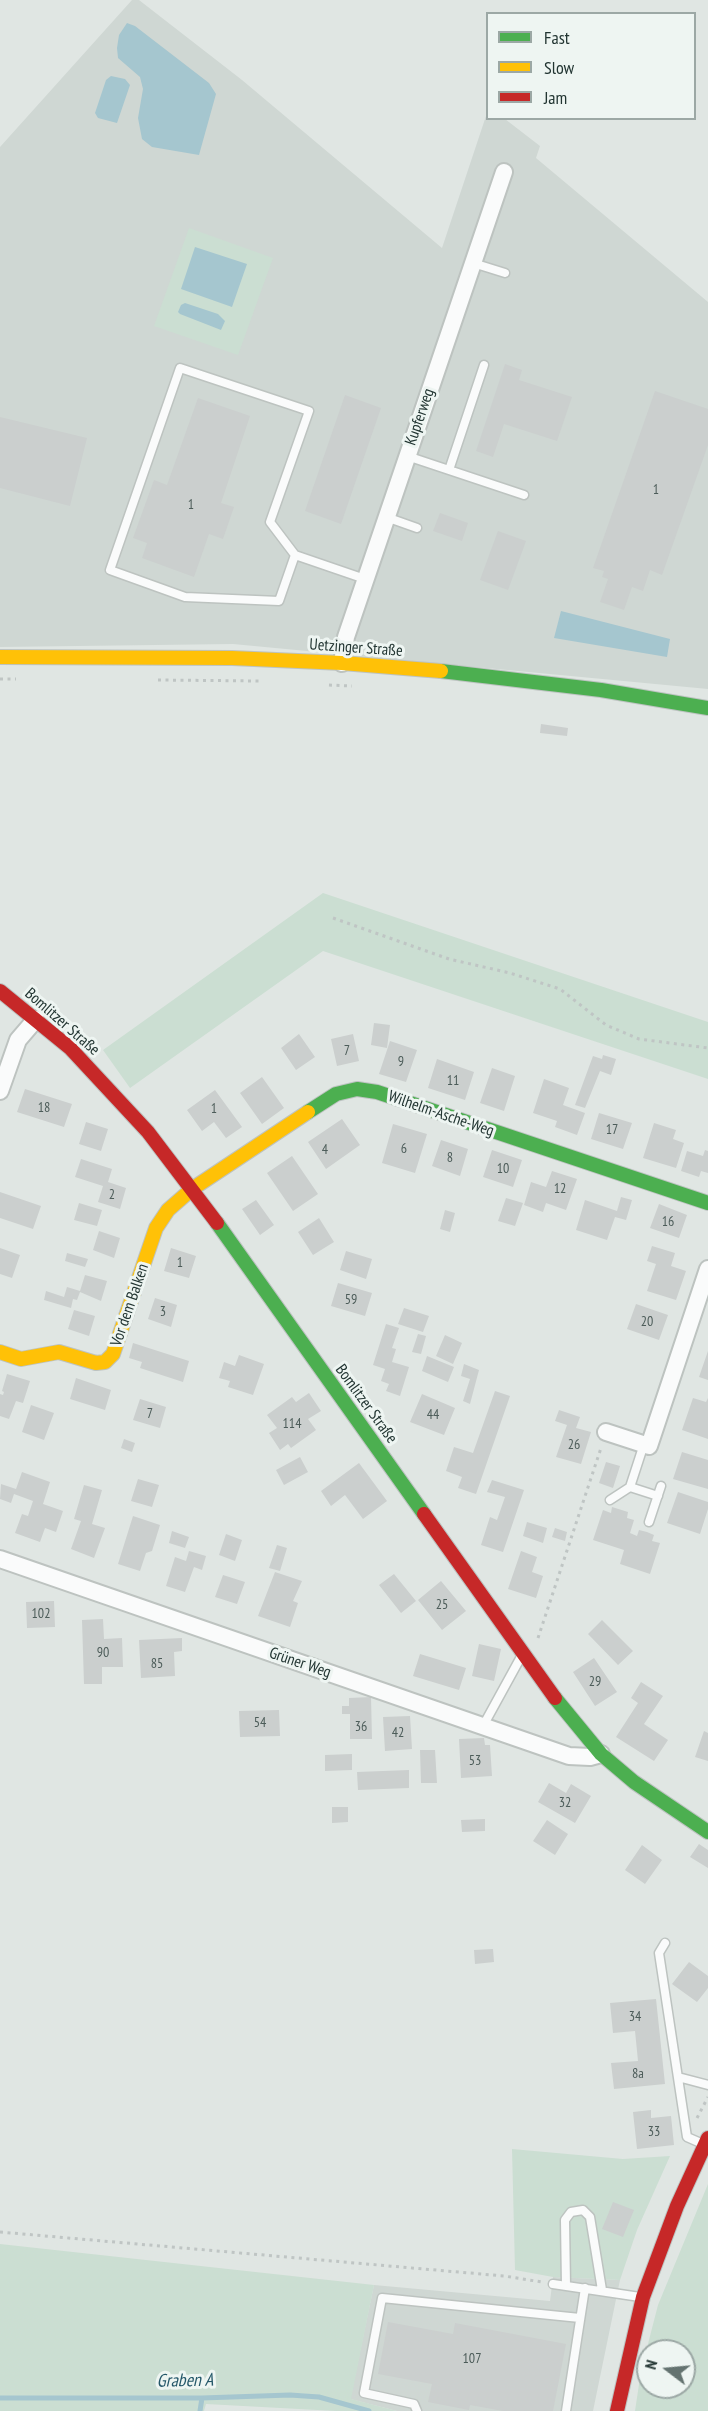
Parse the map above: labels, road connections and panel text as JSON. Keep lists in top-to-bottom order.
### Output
{
  "streets": {
    "street": [
      "Kupferweg",
      "Uetzinger Straße",
      "Bomlitzer Straße",
      "Wilhelm-Asche-Weg",
      "Vor dem Balken",
      "Grüner Weg"
    ]
  },
  "crossings": [
    ["Kupferweg", "Uetzinger Straße"],
    ["Bomlitzer Straße", "Wilhelm-Asche-Weg"],
    ["Bomlitzer Straße", "Vor dem Balken"],
    ["Bomlitzer Straße", "Grüner Weg"],
    ["Wilhelm-Asche-Weg", "Vor dem Balken"]
  ],
  "water": ["Graben A"],
  "house_numbers": [
    "1",
    "1",
    "7",
    "9",
    "11",
    "18",
    "1",
    "17",
    "6",
    "4",
    "8",
    "10",
    "12",
    "2",
    "16",
    "1",
    "59",
    "3",
    "20",
    "7",
    "44",
    "114",
    "26",
    "25",
    "102",
    "90",
    "85",
    "29",
    "54",
    "36",
    "42",
    "53",
    "32",
    "34",
    "8a",
    "33",
    "107"
  ],
  "legend": ["Fast", "Slow", "Jam"],
  "north": "left"
}
